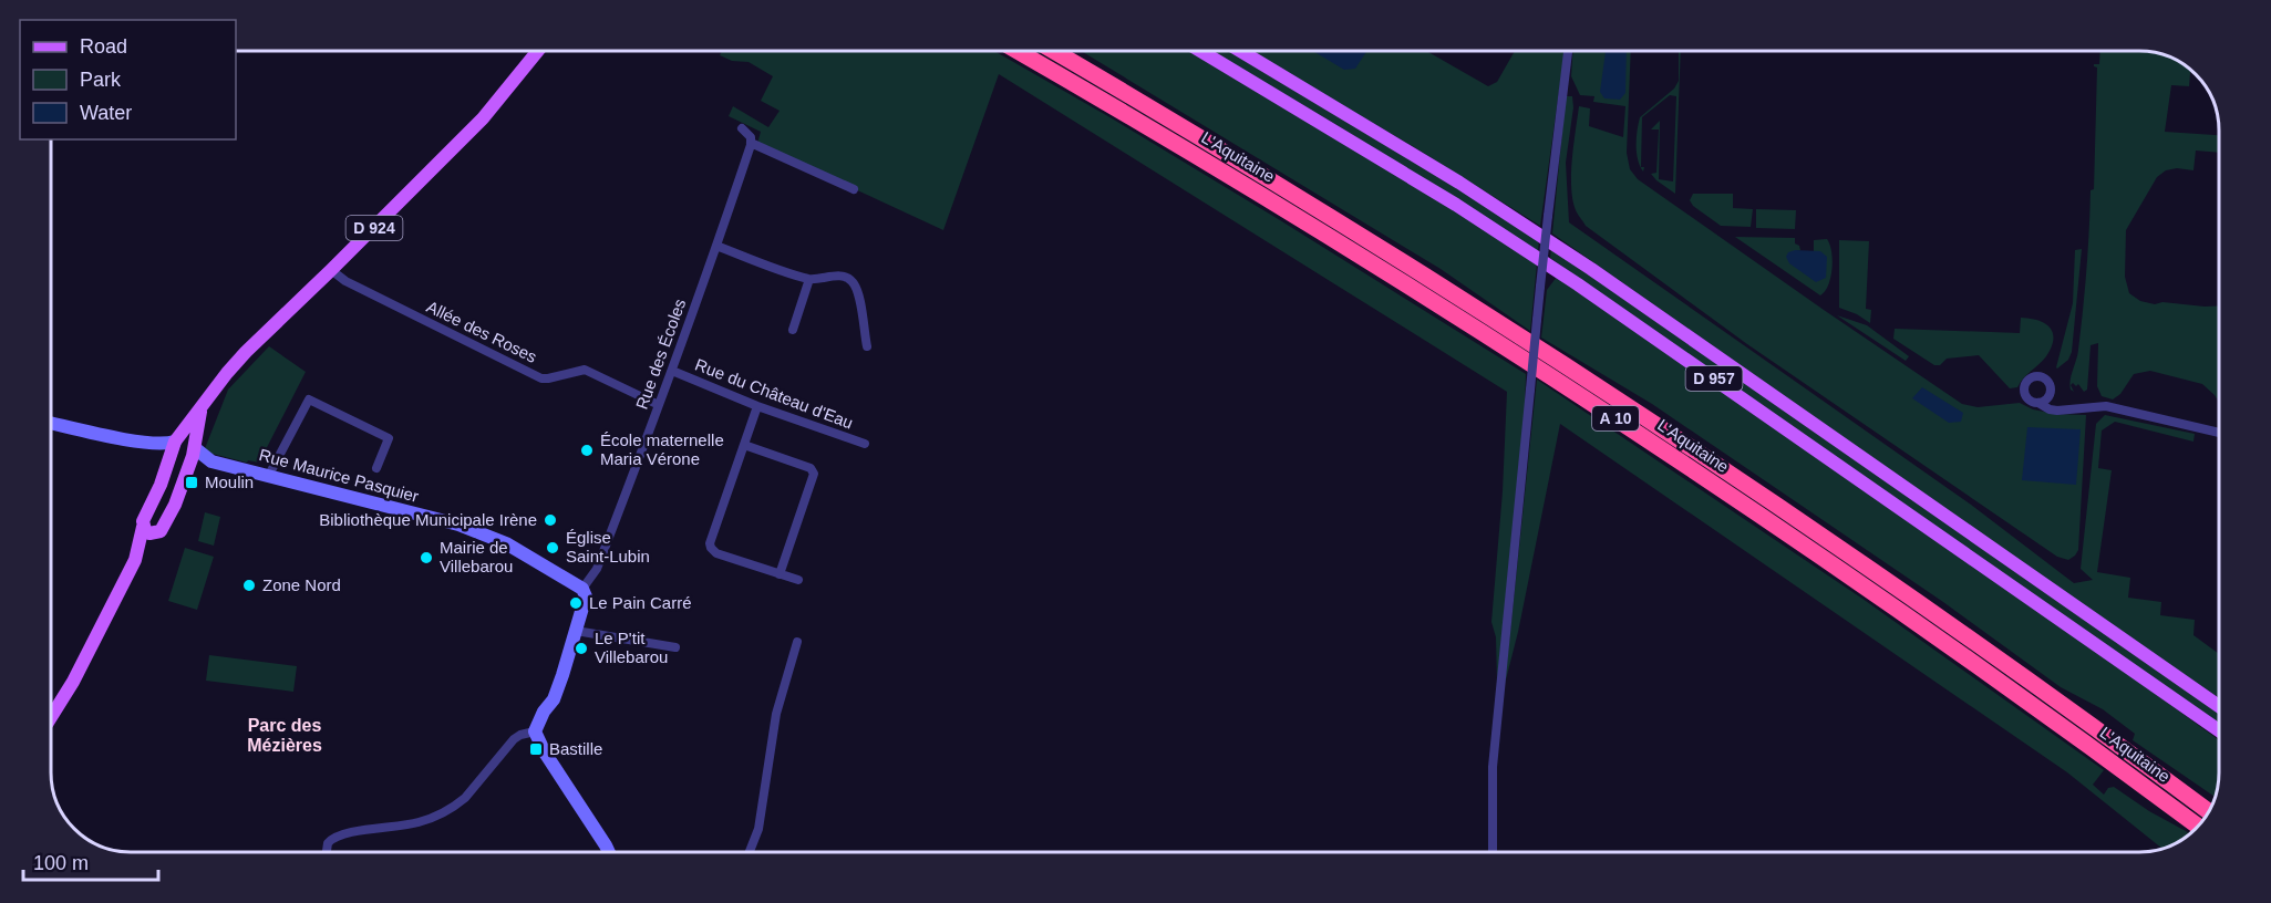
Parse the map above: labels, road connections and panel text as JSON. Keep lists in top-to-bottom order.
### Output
{
  "streets": {
    "highway": ["L'Aquitaine", "A 10"],
    "main road": ["D 924", "D 957"],
    "street": [
      "Allée des Roses",
      "Rue des Écoles",
      "Rue du Château d'Eau",
      "Rue Maurice Pasquier"
    ]
  },
  "crossings": [
    ["D 924", "Allée des Roses"],
    ["D 924", "Rue Maurice Pasquier"],
    ["Allée des Roses", "Rue des Écoles"],
    ["Rue des Écoles", "Rue du Château d'Eau"],
    ["Rue des Écoles", "Rue Maurice Pasquier"]
  ],
  "districts": ["Parc des Mézières"],
  "places": {
    "other": [
      "École maternelle Maria Vérone",
      "Bibliothèque Municipale Irène",
      "Église Saint-Lubin",
      "Mairie de Villebarou",
      "Zone Nord",
      "Le Pain Carré",
      "Le P'tit Villebarou"
    ],
    "transit": ["Moulin", "Bastille"]
  },
  "legend": ["Road", "Park", "Water"],
  "scale_bar": "100 m"
}
